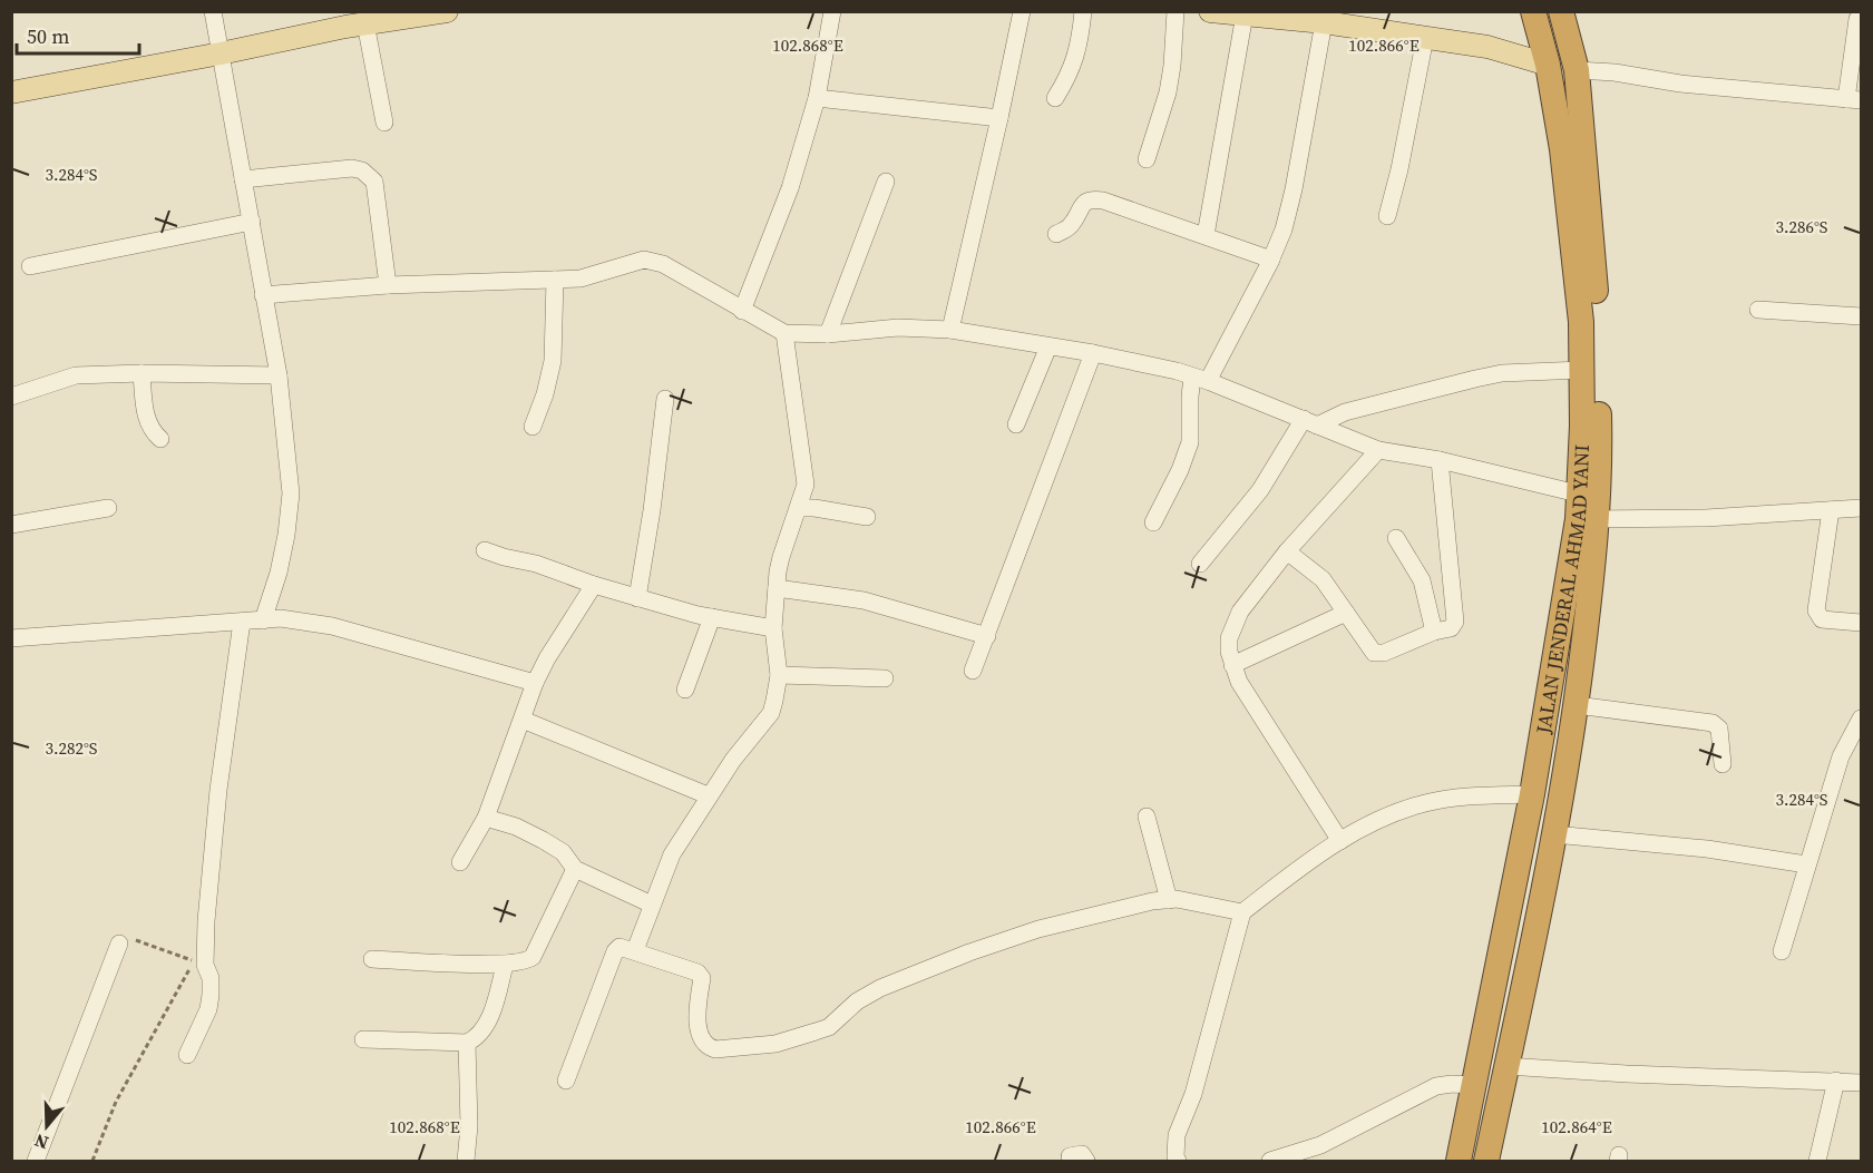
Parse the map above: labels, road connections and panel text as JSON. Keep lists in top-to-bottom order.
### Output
{
  "streets": {
    "highway": ["JALAN JENDERAL AHMAD YANI"]
  },
  "scale_bar": "50 m",
  "north": "bottom",
  "coordinates": [
    "102.868°E",
    "102.866°E",
    "3.284°S",
    "3.286°S",
    "3.282°S",
    "102.864°E"
  ]
}
